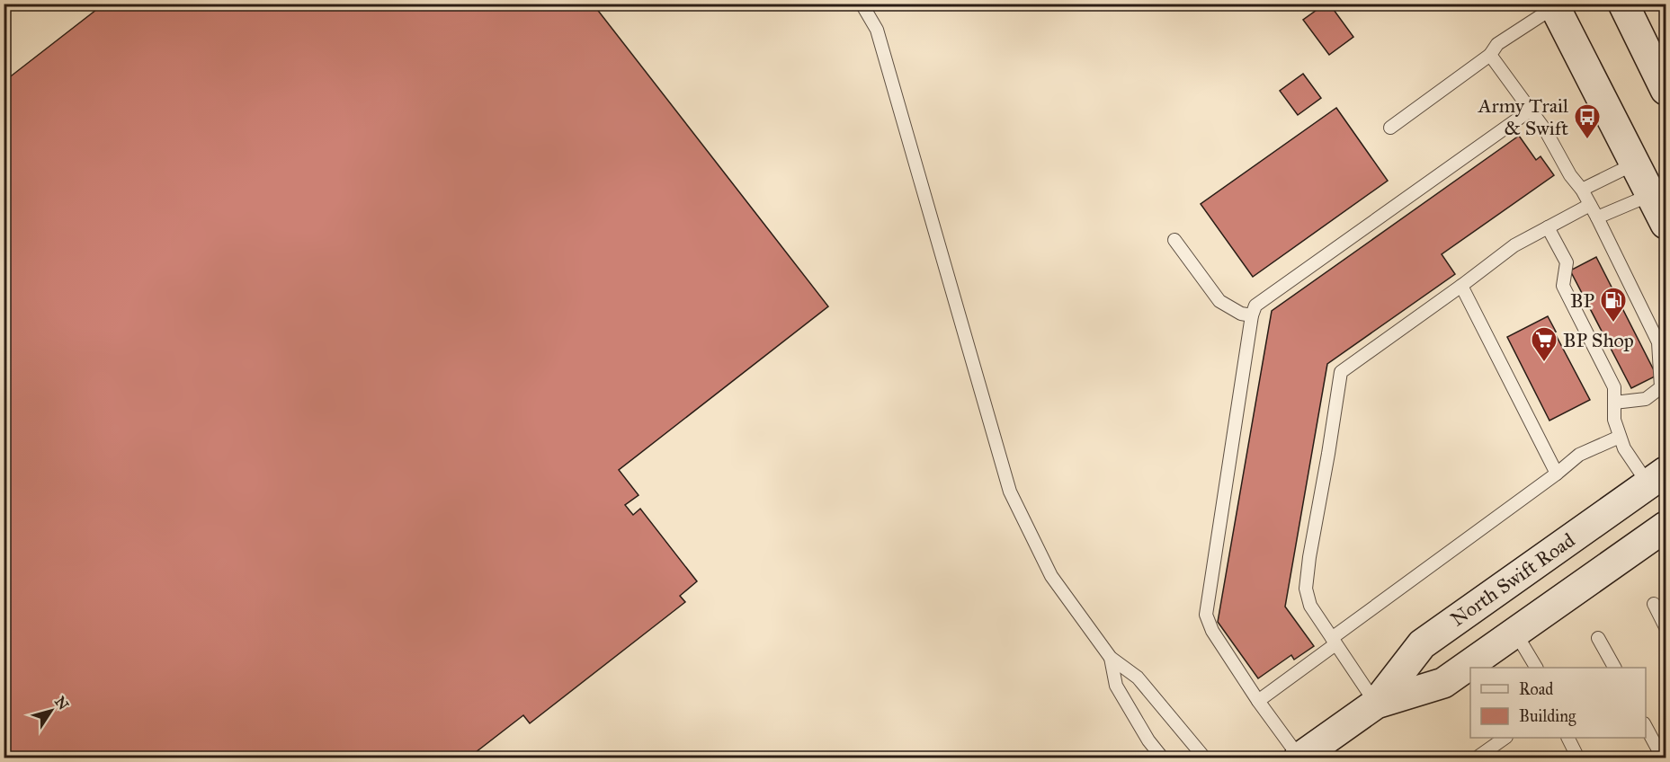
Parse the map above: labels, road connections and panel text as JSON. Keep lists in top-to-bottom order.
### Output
{
  "streets": {
    "street": ["North Swift Road"]
  },
  "places": {
    "bus stop": ["Army Trail & Swift"],
    "fuel station": ["BP"],
    "supermarket": ["BP Shop"]
  },
  "legend": ["Road", "Building"],
  "north": "top right"
}
